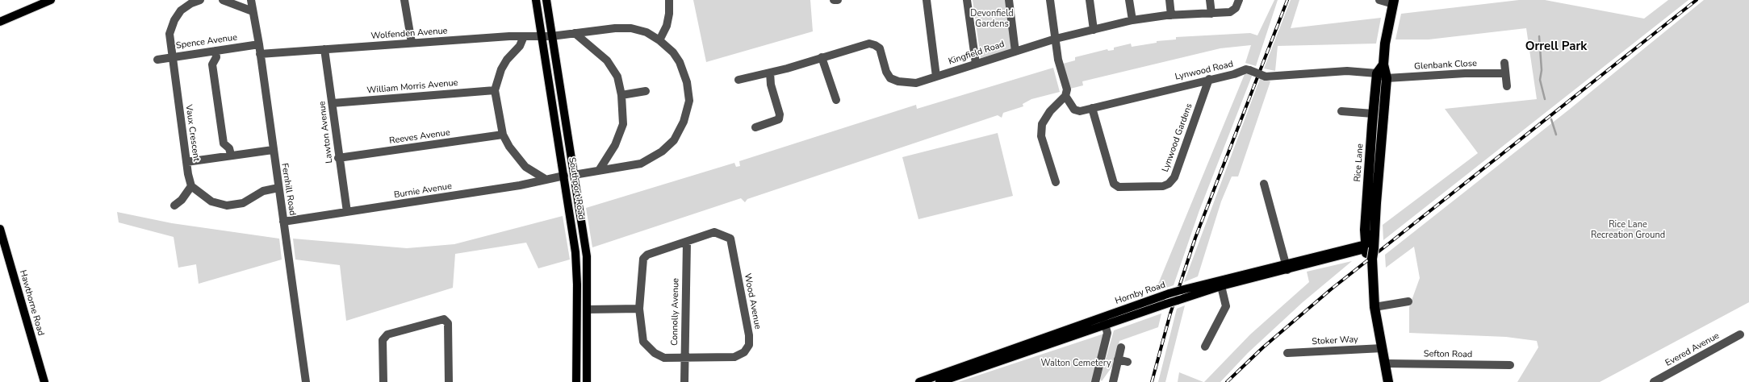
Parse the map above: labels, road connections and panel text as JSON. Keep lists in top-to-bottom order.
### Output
{
  "streets": {
    "highway": ["Rice Lane"],
    "main road": ["Southport Road", "Hornby Road", "Hawthorne Road"],
    "street": [
      "Wolfenden Avenue",
      "Spence Avenue",
      "Kingfield Road",
      "Glenbank Close",
      "Lynwood Road",
      "William Morris Avenue",
      "Lawton Avenue",
      "Vaux Crescent",
      "Reeves Avenue",
      "Lynwood Gardens",
      "Fernhill Road",
      "Burnie Avenue",
      "Wood Avenue",
      "Connolly Avenue",
      "Stoker Way",
      "Evered Avenue",
      "Sefton Road"
    ]
  },
  "crossings": [
    ["Wolfenden Avenue", "Lawton Avenue"],
    ["Wolfenden Avenue", "Southport Road"],
    ["Wolfenden Avenue", "Fernhill Road"],
    ["Spence Avenue", "Vaux Crescent"],
    ["Spence Avenue", "Fernhill Road"],
    ["Kingfield Road", "Lynwood Road"],
    ["Glenbank Close", "Rice Lane"],
    ["Lynwood Road", "Lynwood Gardens"],
    ["Lynwood Road", "Rice Lane"],
    ["William Morris Avenue", "Lawton Avenue"],
    ["Lawton Avenue", "Reeves Avenue"],
    ["Lawton Avenue", "Burnie Avenue"],
    ["Rice Lane", "Hornby Road"],
    ["Rice Lane", "Stoker Way"],
    ["Rice Lane", "Sefton Road"],
    ["Southport Road", "Burnie Avenue"],
    ["Fernhill Road", "Burnie Avenue"],
    ["Wood Avenue", "Connolly Avenue"]
  ],
  "districts": ["Orrell Park"],
  "parks": ["Devonfield Gardens", "Rice Lane Recreation Ground", "Walton Cemetery"]
}
